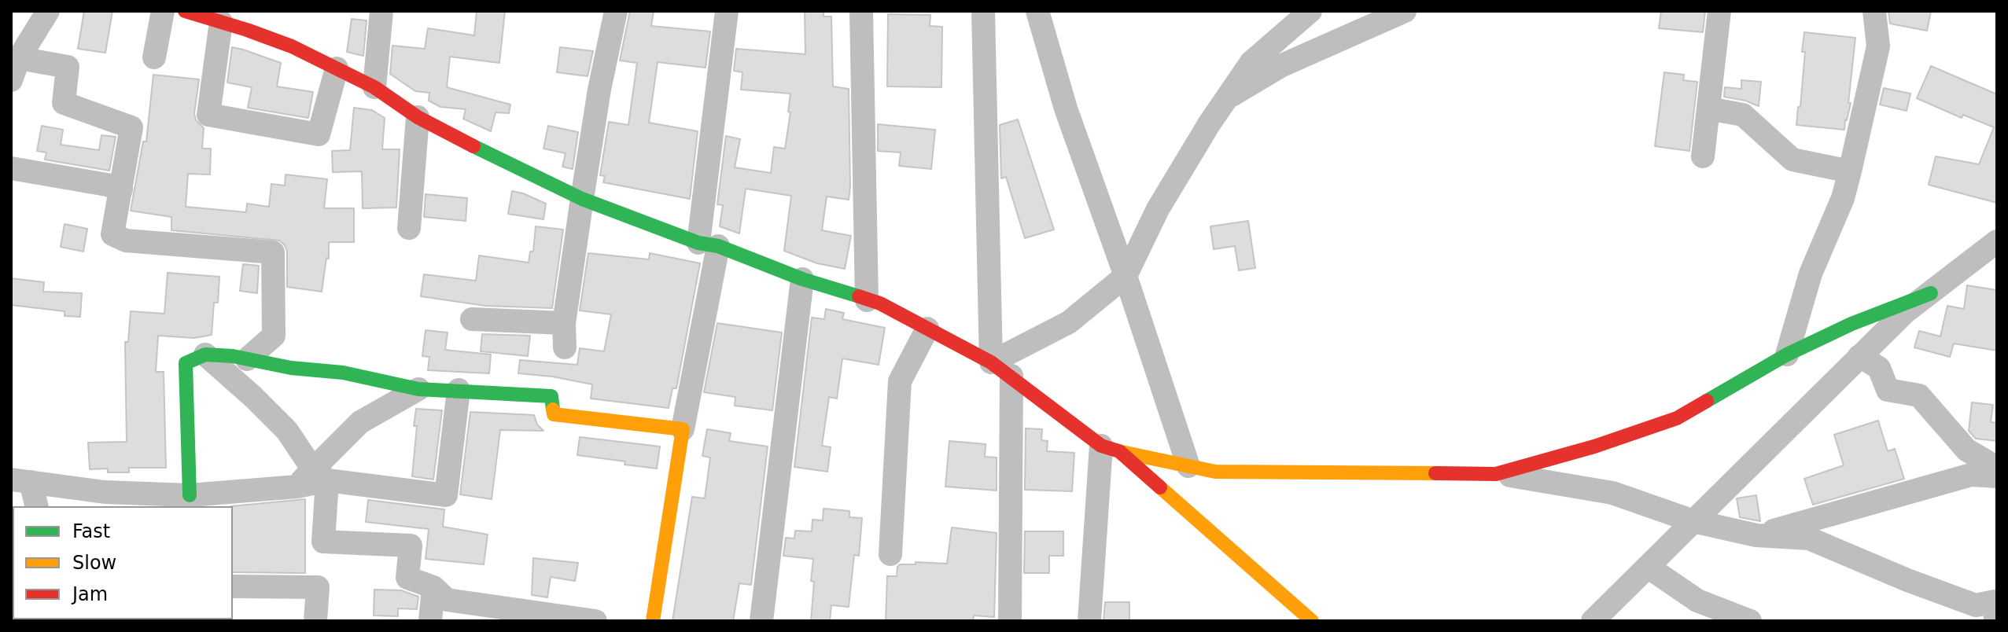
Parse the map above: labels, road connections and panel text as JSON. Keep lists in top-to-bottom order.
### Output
{
  "legend": ["Fast", "Slow", "Jam"]
}
